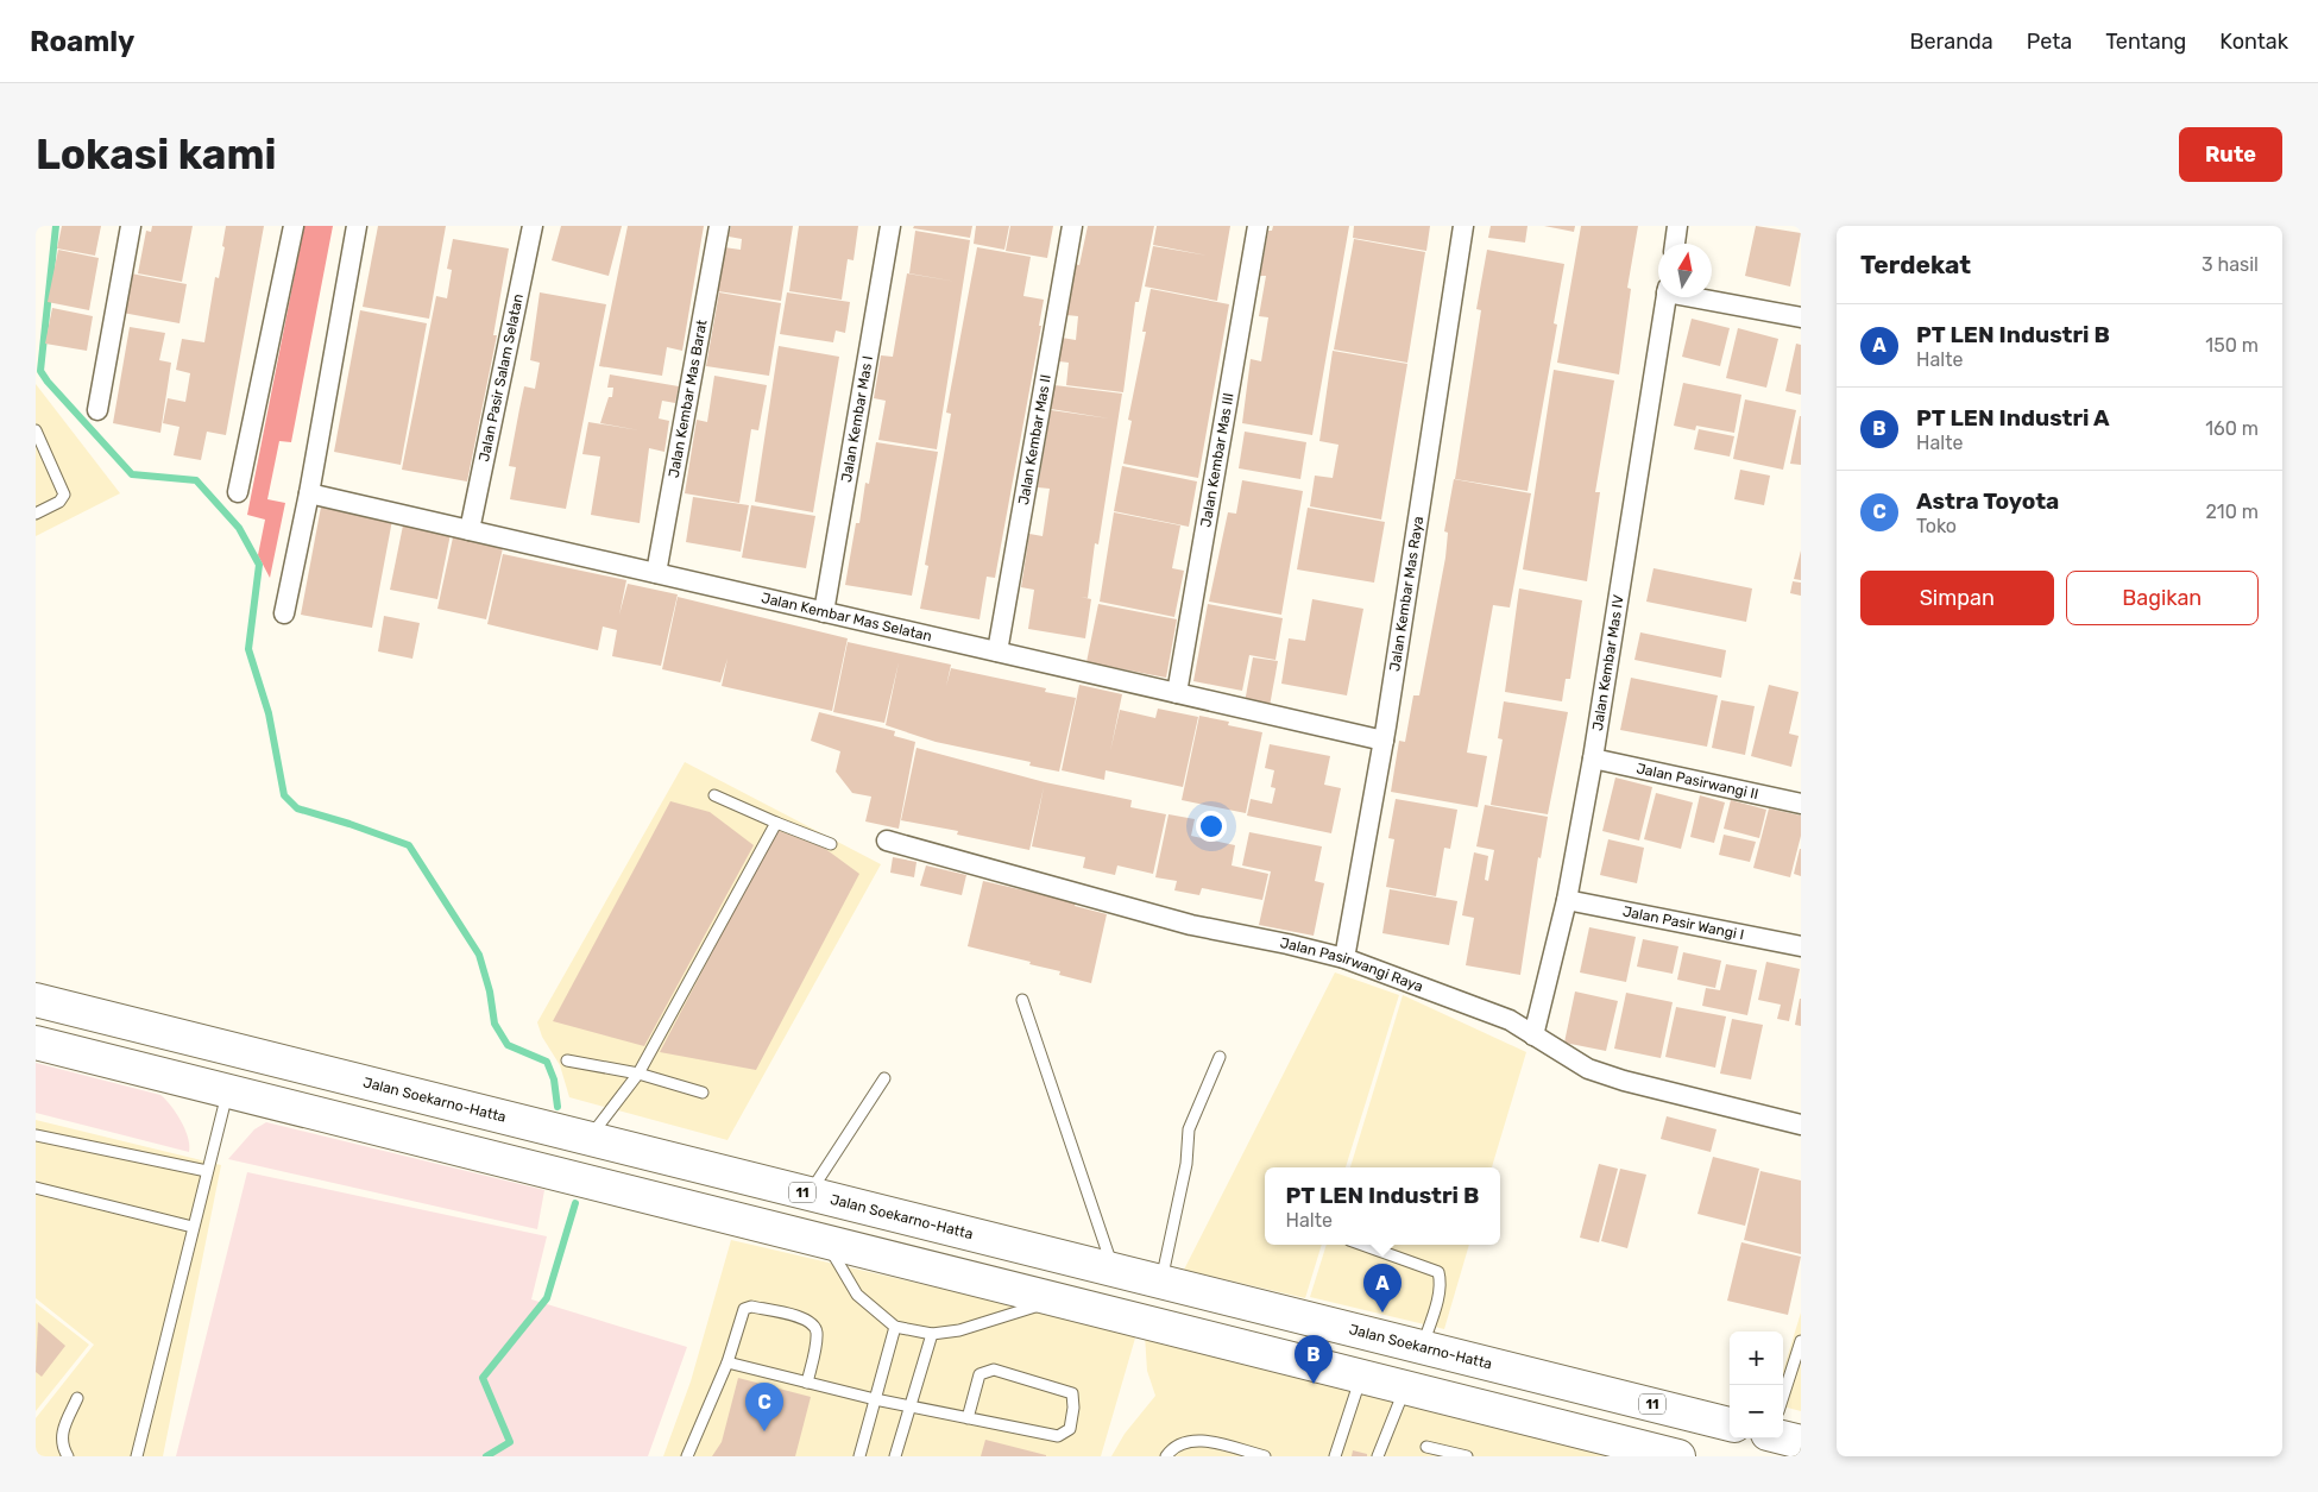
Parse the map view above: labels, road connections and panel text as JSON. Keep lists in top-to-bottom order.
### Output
{
  "streets": {
    "highway": ["Jalan Soekarno-Hatta", "11"],
    "street": [
      "Jalan Pasir Salam Selatan",
      "Jalan Kembar Mas Barat",
      "Jalan Kembar Mas I",
      "Jalan Kembar Mas II",
      "Jalan Kembar Mas III",
      "Jalan Kembar Mas Raya",
      "Jalan Kembar Mas Selatan",
      "Jalan Kembar Mas IV",
      "Jalan Pasirwangi II",
      "Jalan Pasir Wangi I",
      "Jalan Pasirwangi Raya"
    ]
  },
  "crossings": [
    ["Jalan Pasir Salam Selatan", "Jalan Kembar Mas Selatan"],
    ["Jalan Kembar Mas Barat", "Jalan Kembar Mas Selatan"],
    ["Jalan Kembar Mas I", "Jalan Kembar Mas Selatan"],
    ["Jalan Kembar Mas II", "Jalan Kembar Mas Selatan"],
    ["Jalan Kembar Mas III", "Jalan Kembar Mas Selatan"],
    ["Jalan Kembar Mas Raya", "Jalan Kembar Mas Selatan"],
    ["Jalan Kembar Mas Raya", "Jalan Pasirwangi Raya"],
    ["Jalan Kembar Mas IV", "Jalan Pasirwangi II"],
    ["Jalan Kembar Mas IV", "Jalan Pasir Wangi I"],
    ["Jalan Kembar Mas IV", "Jalan Pasirwangi Raya"]
  ],
  "north": "top",
  "page": {
    "header": "Roamly",
    "nav": [
      "Beranda",
      "Peta",
      "Tentang",
      "Kontak"
    ],
    "buttons": [
      "Rute",
      ["Simpan", "Bagikan"]
    ],
    "title": "Lokasi kami",
    "heading": ["Terdekat", "3 hasil"],
    "list": [
      {
        "mark": "A",
        "name": "PT LEN Industri B",
        "note": "Halte",
        "value": "150 m"
      },
      {
        "mark": "B",
        "name": "PT LEN Industri A",
        "note": "Halte",
        "value": "160 m"
      },
      {
        "mark": "C",
        "name": "Astra Toyota",
        "note": "Toko",
        "value": "210 m"
      }
    ],
    "popup": ["PT LEN Industri B", "Halte"],
    "pins": ["A", "B", "C"],
    "map_buttons": ["+", "−"]
  }
}
